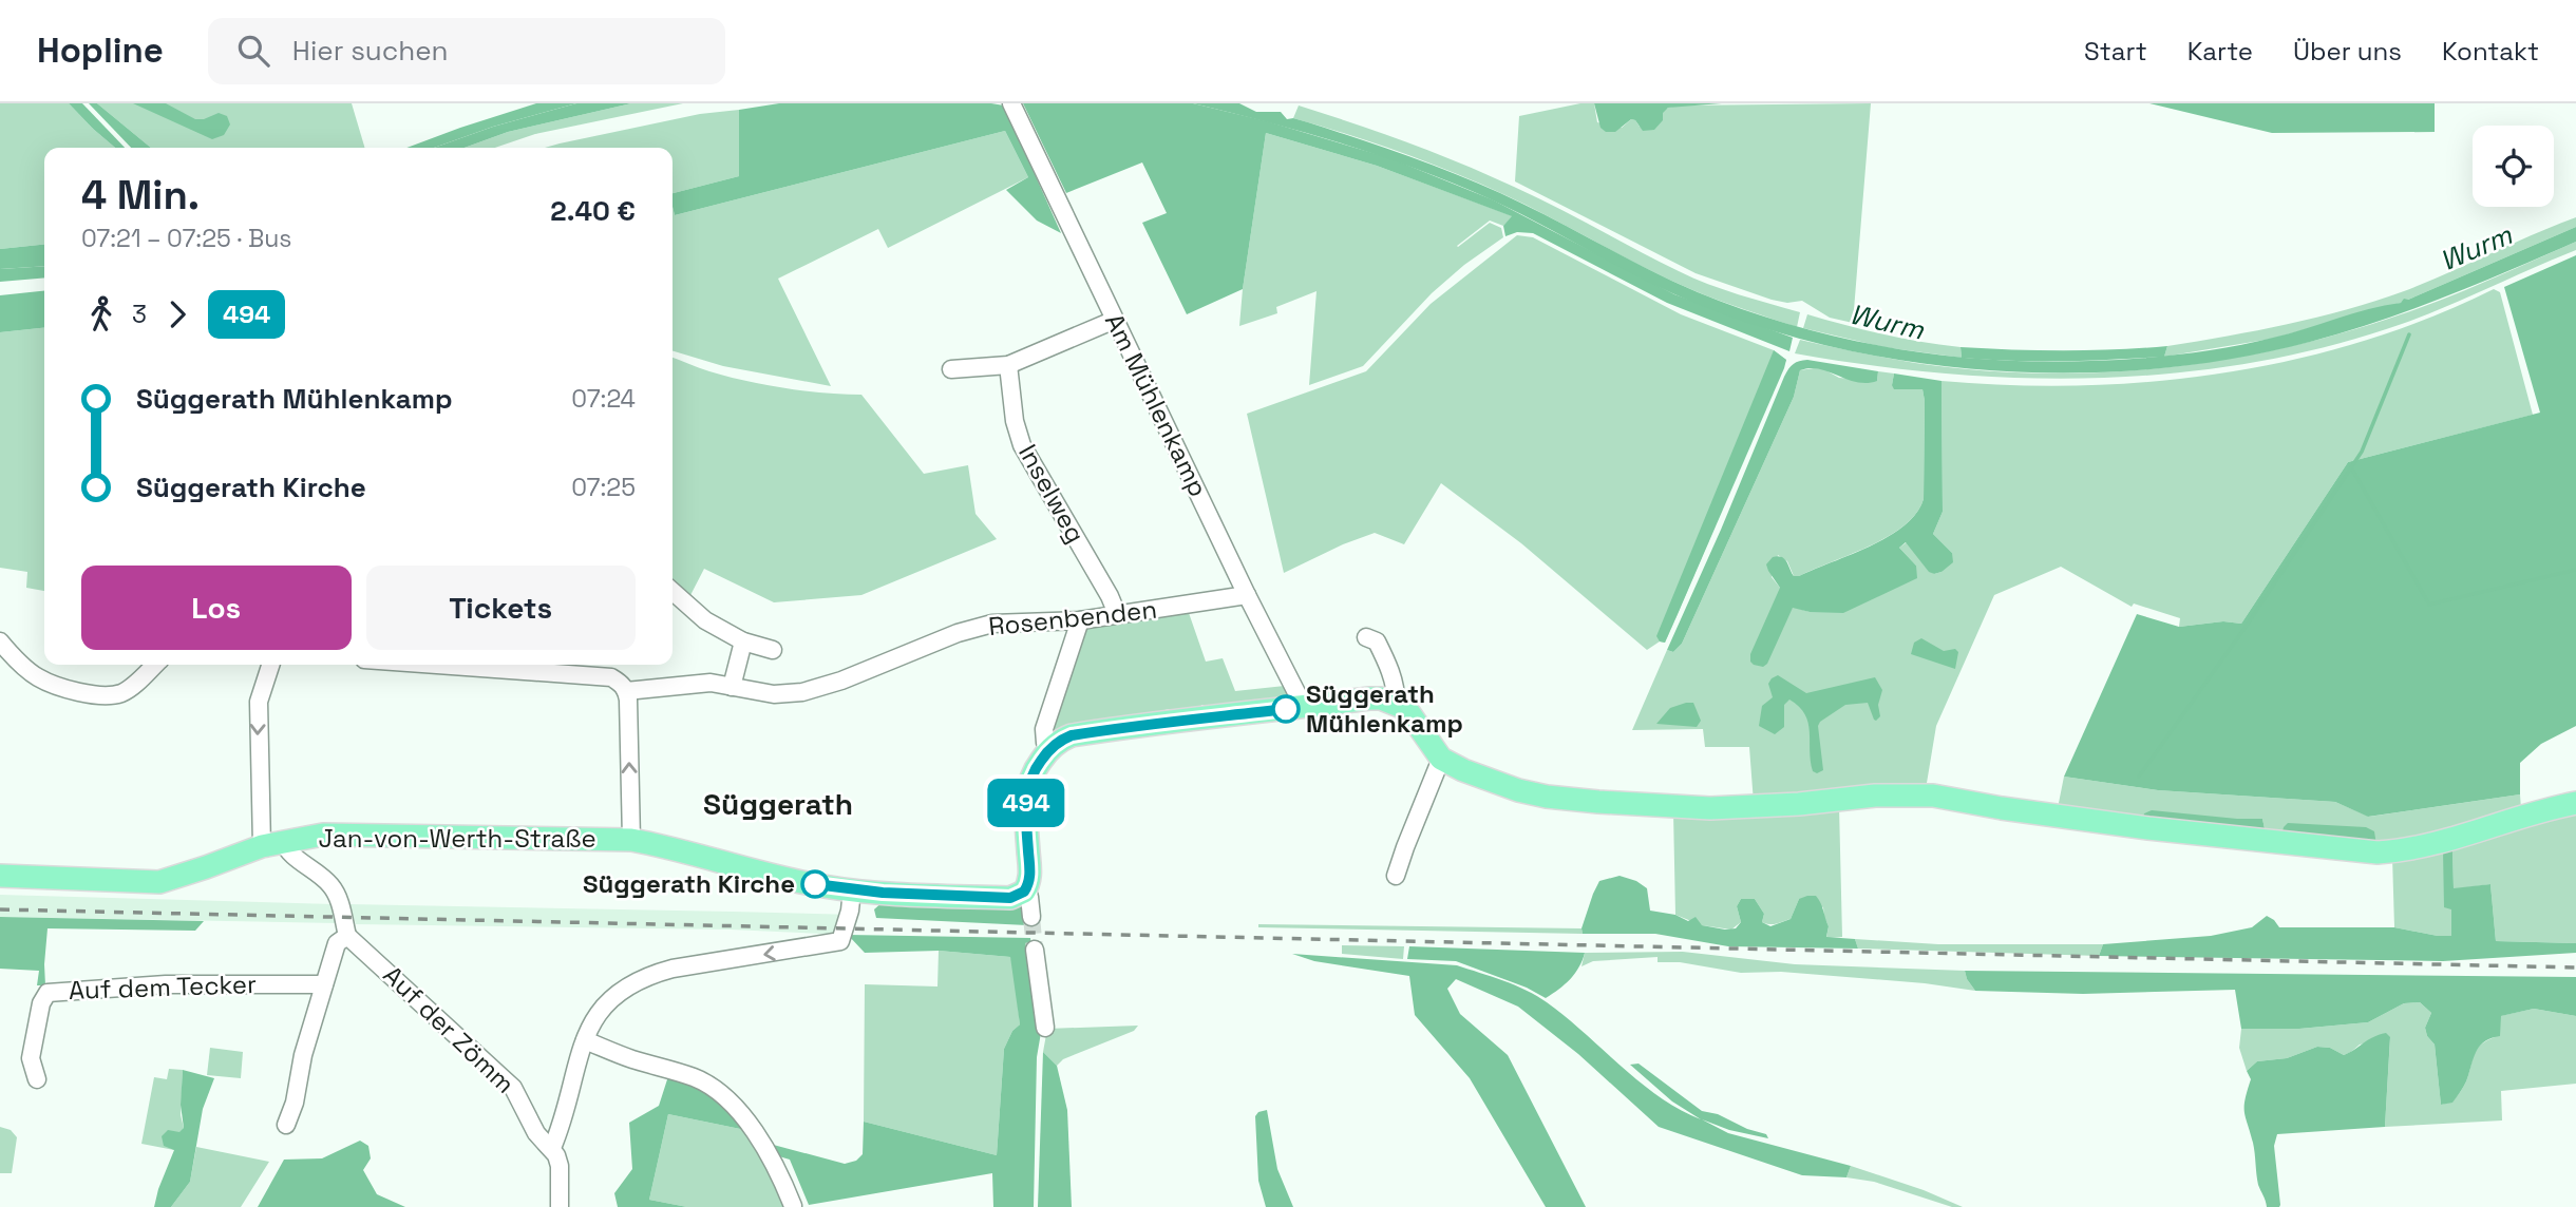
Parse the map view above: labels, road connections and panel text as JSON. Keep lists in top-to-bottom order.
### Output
{
  "streets": {
    "main road": ["Jan-von-Werth-Straße"],
    "street": [
      "Am Mühlenkamp",
      "Inselweg",
      "Rosenbenden",
      "Auf dem Tecker",
      "Auf der Zömm"
    ]
  },
  "crossings": [
    ["Am Mühlenkamp", "Rosenbenden"],
    ["Inselweg", "Rosenbenden"],
    ["Jan-von-Werth-Straße", "Auf der Zömm"]
  ],
  "districts": ["Süggerath"],
  "water": ["Wurm"],
  "places": ["Süggerath Mühlenkamp", "Süggerath Kirche"],
  "lines": ["bus line 494"],
  "page": {
    "header": "Hopline",
    "search": "Hier suchen",
    "nav": [
      "Start",
      "Karte",
      "Über uns",
      "Kontakt"
    ],
    "on_map": "494",
    "heading": ["4 Min.", "07:21 – 07:25 · Bus", "2.40 €"],
    "legs": ["3", "494"],
    "list": [
      {
        "name": "Süggerath Mühlenkamp",
        "value": "07:24"
      },
      {
        "name": "Süggerath Kirche",
        "value": "07:25"
      }
    ],
    "buttons": ["Los", "Tickets"]
  }
}
